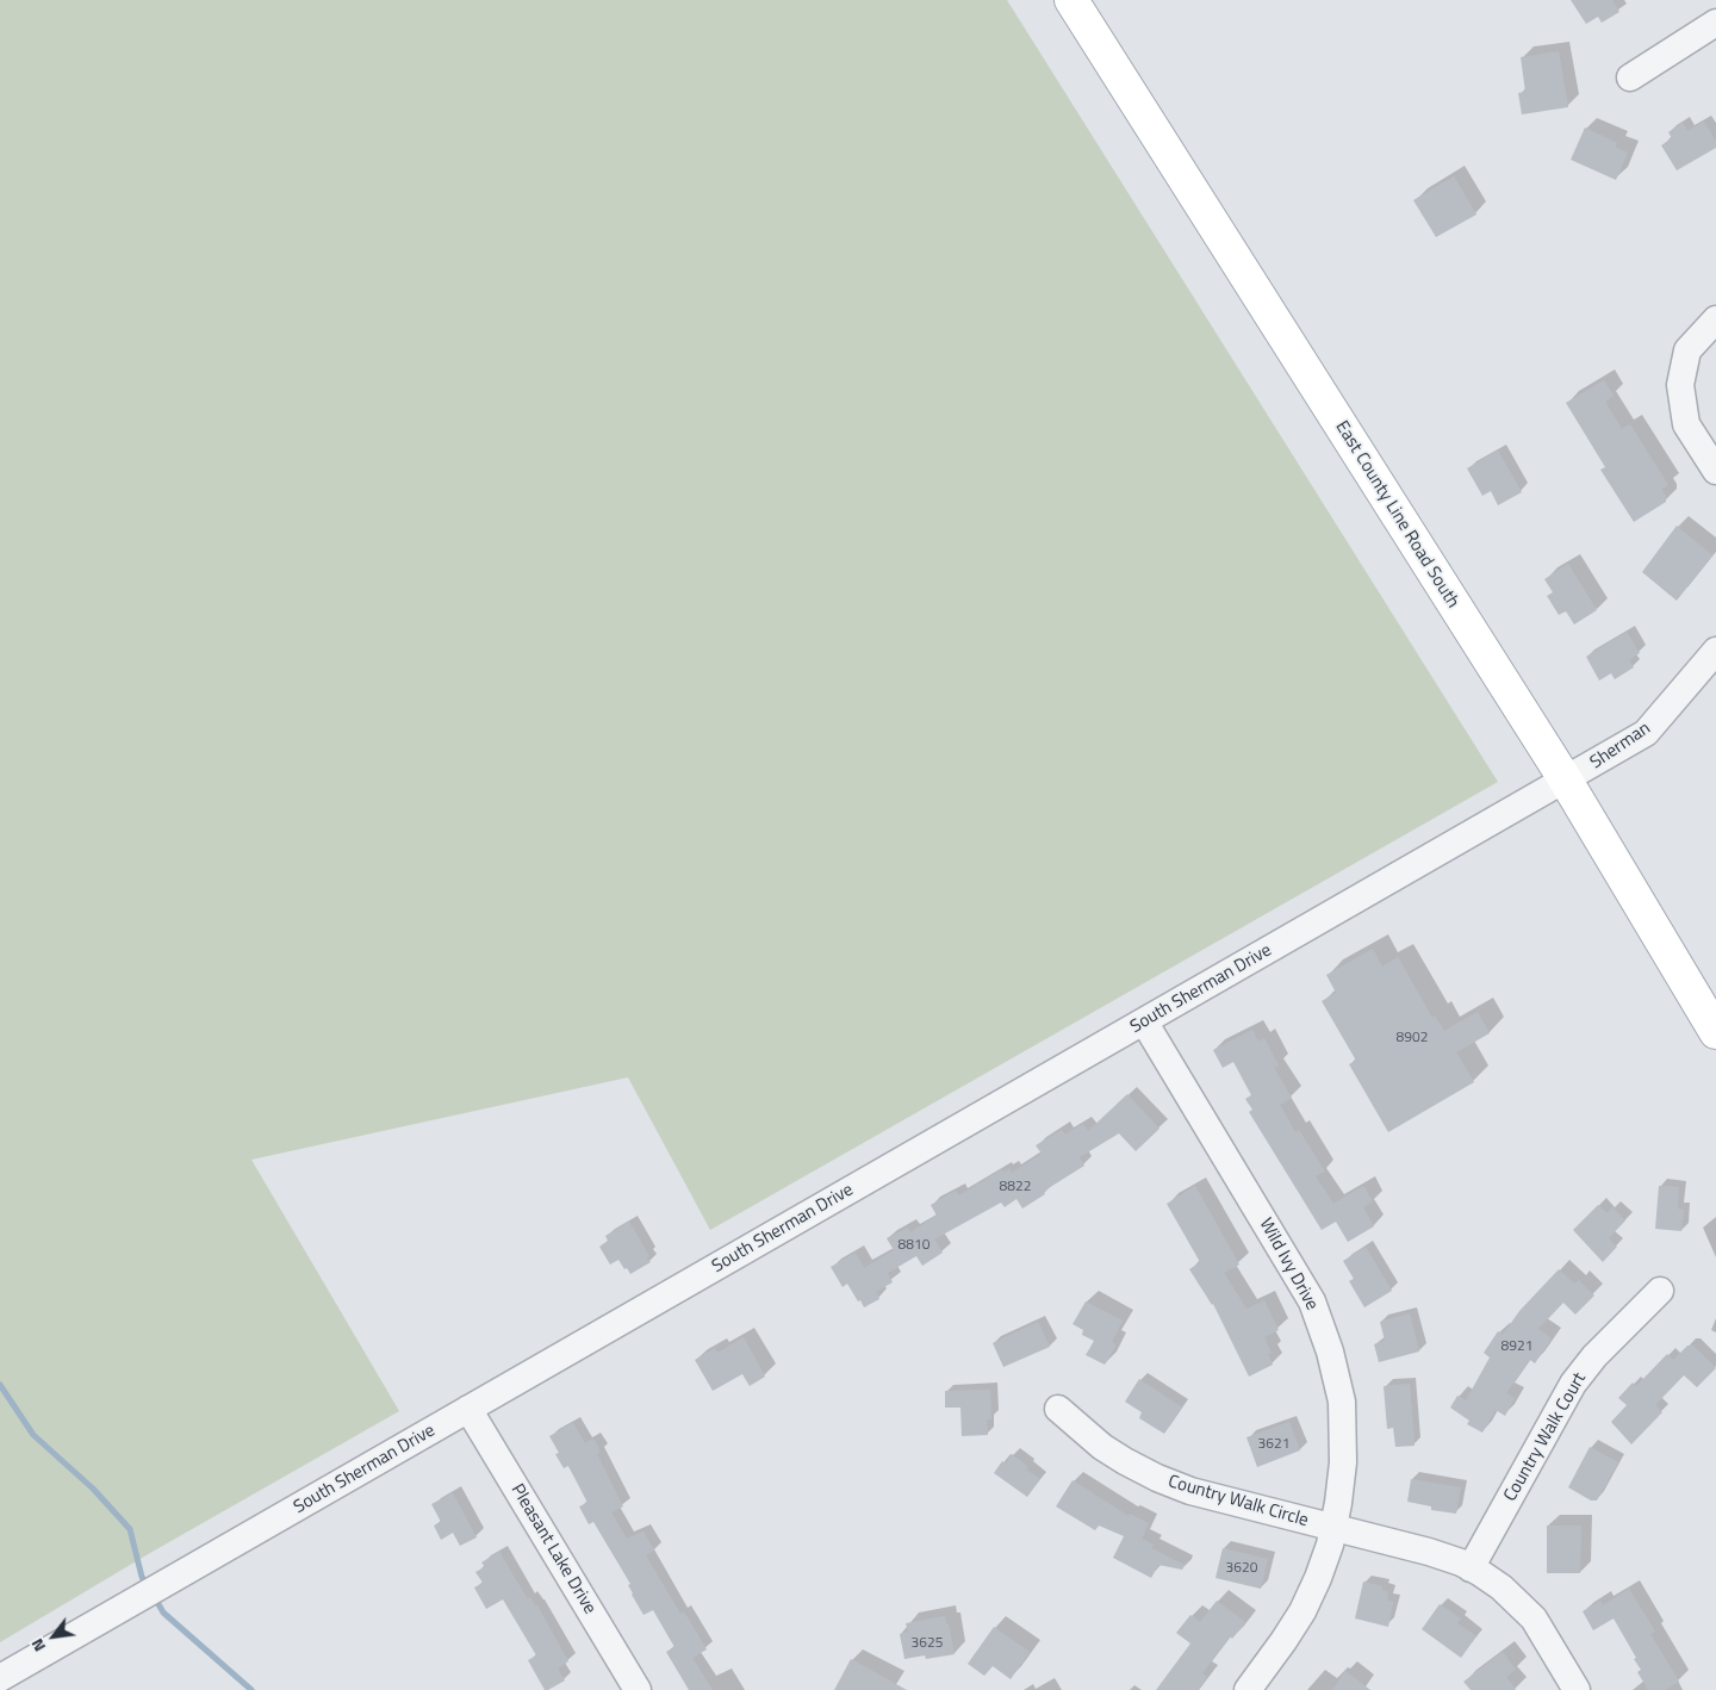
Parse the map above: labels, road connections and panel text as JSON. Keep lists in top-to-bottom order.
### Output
{
  "streets": {
    "main road": ["East County Line Road South"],
    "street": [
      "Sherman",
      "South Sherman Drive",
      "Wild Ivy Drive",
      "Country Walk Court",
      "Country Walk Circle",
      "Pleasant Lake Drive"
    ]
  },
  "crossings": [
    ["East County Line Road South", "Sherman"],
    ["East County Line Road South", "South Sherman Drive"],
    ["Sherman", "South Sherman Drive"],
    ["South Sherman Drive", "Wild Ivy Drive"],
    ["South Sherman Drive", "Pleasant Lake Drive"],
    ["Wild Ivy Drive", "Country Walk Circle"],
    ["Country Walk Court", "Country Walk Circle"]
  ],
  "house_numbers": [
    "8902",
    "8822",
    "8810",
    "8921",
    "3621",
    "3620",
    "3625"
  ],
  "north": "bottom left"
}
